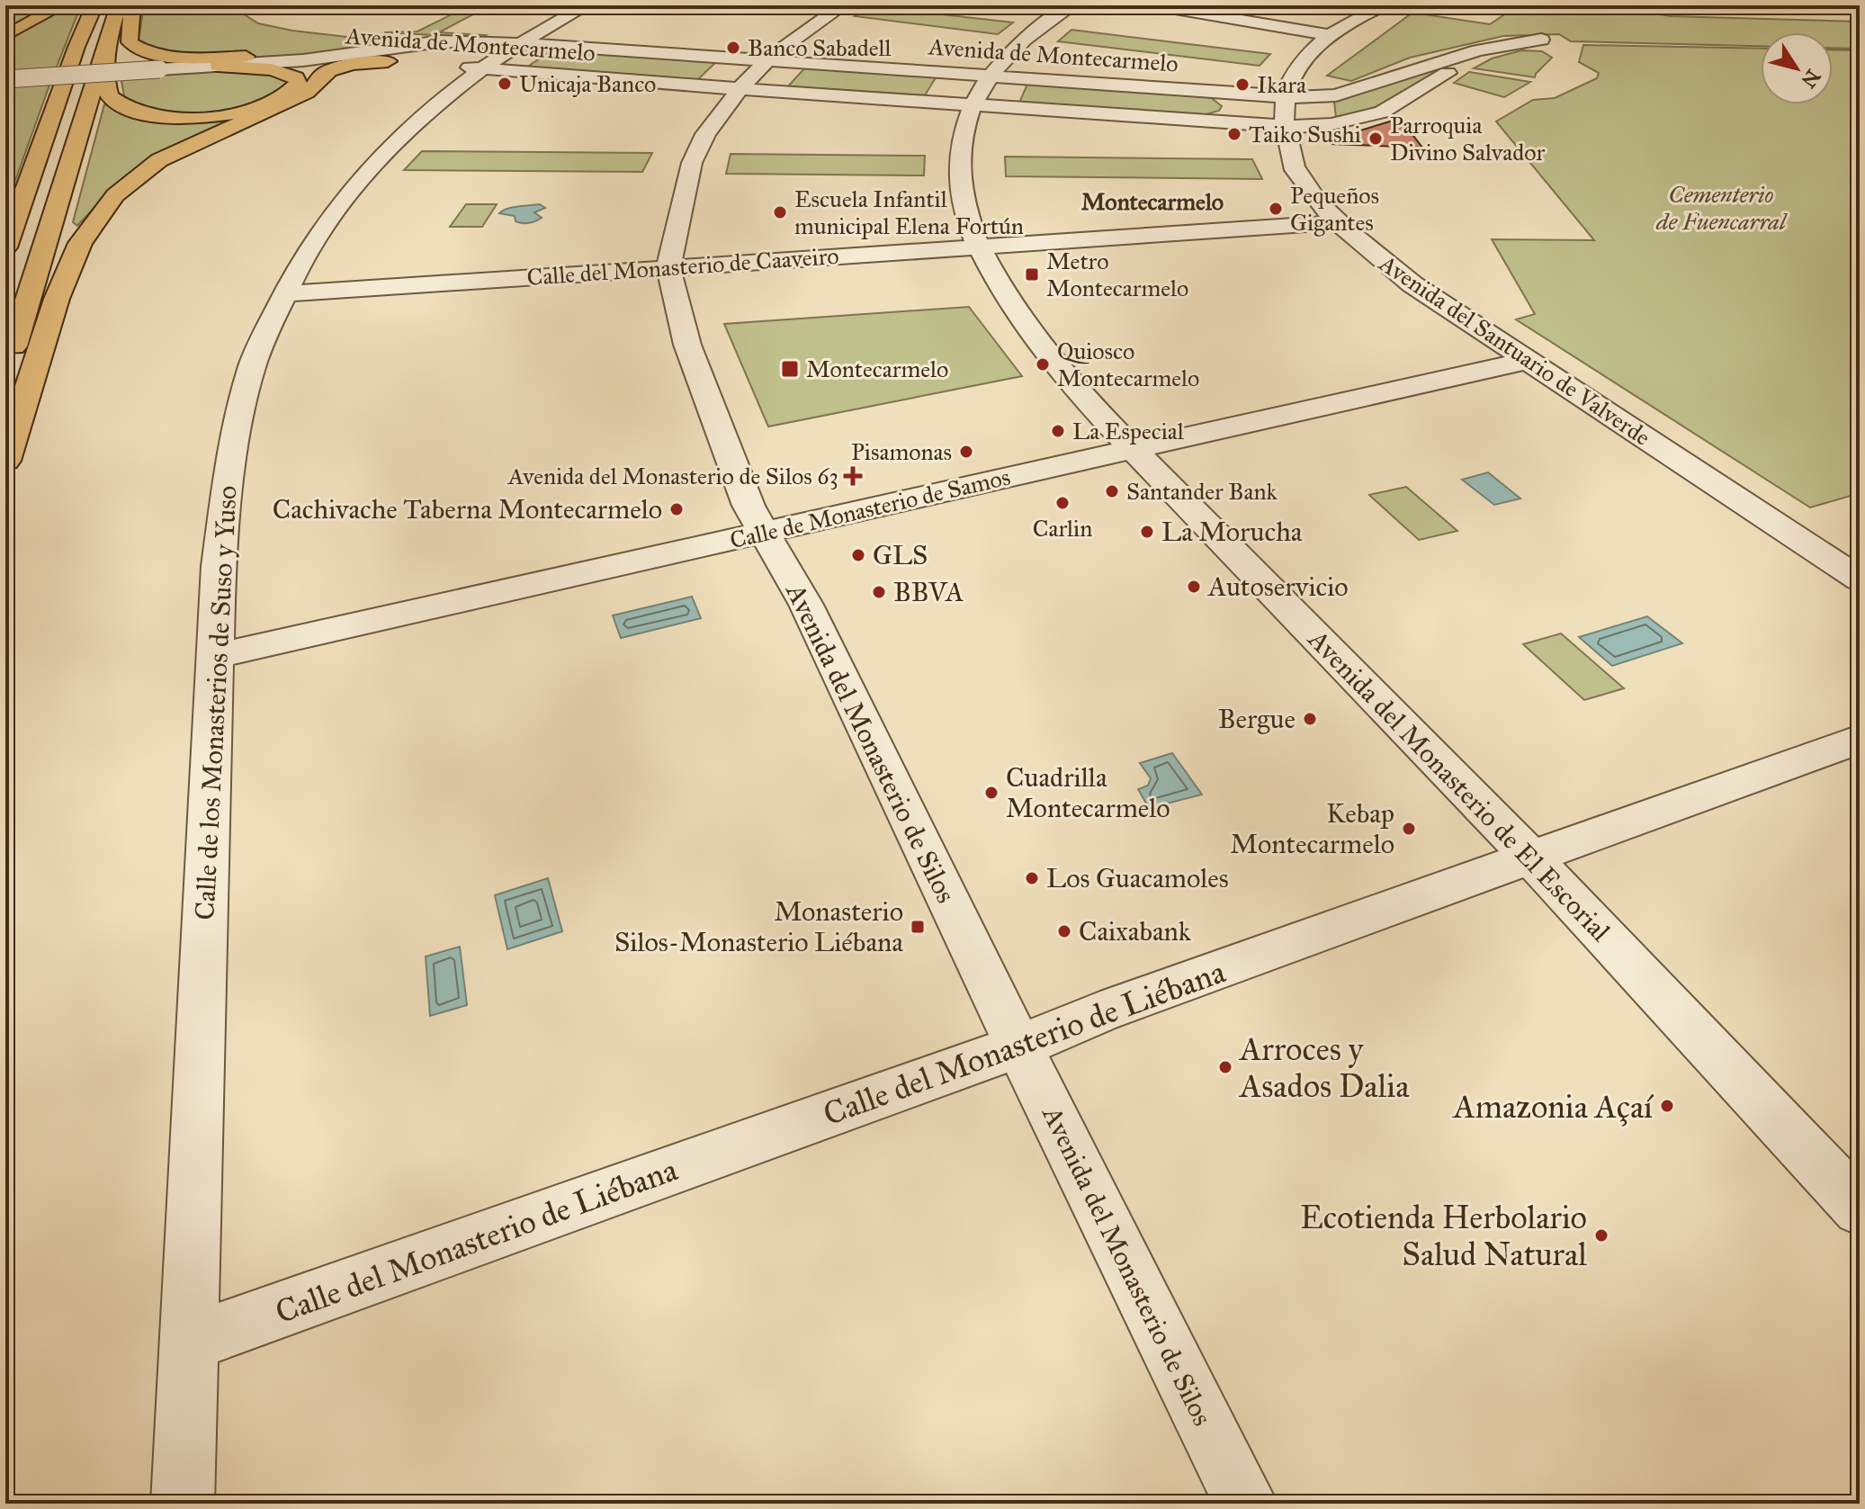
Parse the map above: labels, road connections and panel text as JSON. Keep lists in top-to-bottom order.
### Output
{
  "streets": {
    "street": [
      "Avenida de Montecarmelo",
      "Calle del Monasterio de Caaveiro",
      "Avenida del Santuario de Valverde",
      "Calle de Monasterio de Samos",
      "Calle de los Monasterios de Suso y Yuso",
      "Avenida del Monasterio de Silos",
      "Avenida del Monasterio de El Escorial",
      "Calle del Monasterio de Liébana"
    ]
  },
  "crossings": [
    ["Avenida de Montecarmelo", "Avenida del Santuario de Valverde"],
    ["Avenida de Montecarmelo", "Calle de los Monasterios de Suso y Yuso"],
    ["Avenida de Montecarmelo", "Avenida del Monasterio de Silos"],
    ["Avenida de Montecarmelo", "Avenida del Monasterio de El Escorial"],
    ["Calle del Monasterio de Caaveiro", "Avenida del Santuario de Valverde"],
    ["Calle del Monasterio de Caaveiro", "Calle de los Monasterios de Suso y Yuso"],
    ["Calle del Monasterio de Caaveiro", "Avenida del Monasterio de Silos"],
    ["Calle del Monasterio de Caaveiro", "Avenida del Monasterio de El Escorial"],
    ["Avenida del Santuario de Valverde", "Calle de Monasterio de Samos"],
    ["Calle de Monasterio de Samos", "Calle de los Monasterios de Suso y Yuso"],
    ["Calle de Monasterio de Samos", "Avenida del Monasterio de Silos"],
    ["Calle de Monasterio de Samos", "Avenida del Monasterio de El Escorial"],
    ["Calle de los Monasterios de Suso y Yuso", "Calle del Monasterio de Liébana"],
    ["Avenida del Monasterio de Silos", "Calle del Monasterio de Liébana"],
    ["Avenida del Monasterio de El Escorial", "Calle del Monasterio de Liébana"]
  ],
  "districts": ["Montecarmelo"],
  "parks": ["Cementerio de Fuencarral"],
  "places": {
    "other": [
      "Banco Sabadell",
      "Unicaja Banco",
      "Ikara",
      "Taiko Sushi",
      "Parroquia Divino Salvador",
      "Pequeños Gigantes",
      "Escuela Infantil municipal Elena Fortún",
      "Quiosco Montecarmelo",
      "La Especial",
      "Pisamonas",
      "Santander Bank",
      "Carlin",
      "Cachivache Taberna Montecarmelo",
      "La Morucha",
      "GLS",
      "Autoservicio",
      "BBVA",
      "Bergue",
      "Cuadrilla Montecarmelo",
      "Kebap Montecarmelo",
      "Los Guacamoles",
      "Caixabank",
      "Arroces y Asados Dalia",
      "Amazonia Açaí",
      "Ecotienda Herbolario Salud Natural"
    ],
    "transit": ["Metro Montecarmelo", "Montecarmelo", "Monasterio Silos-Monasterio Liébana"],
    "health": ["Avenida del Monasterio de Silos 63"]
  },
  "north": "bottom right"
}
